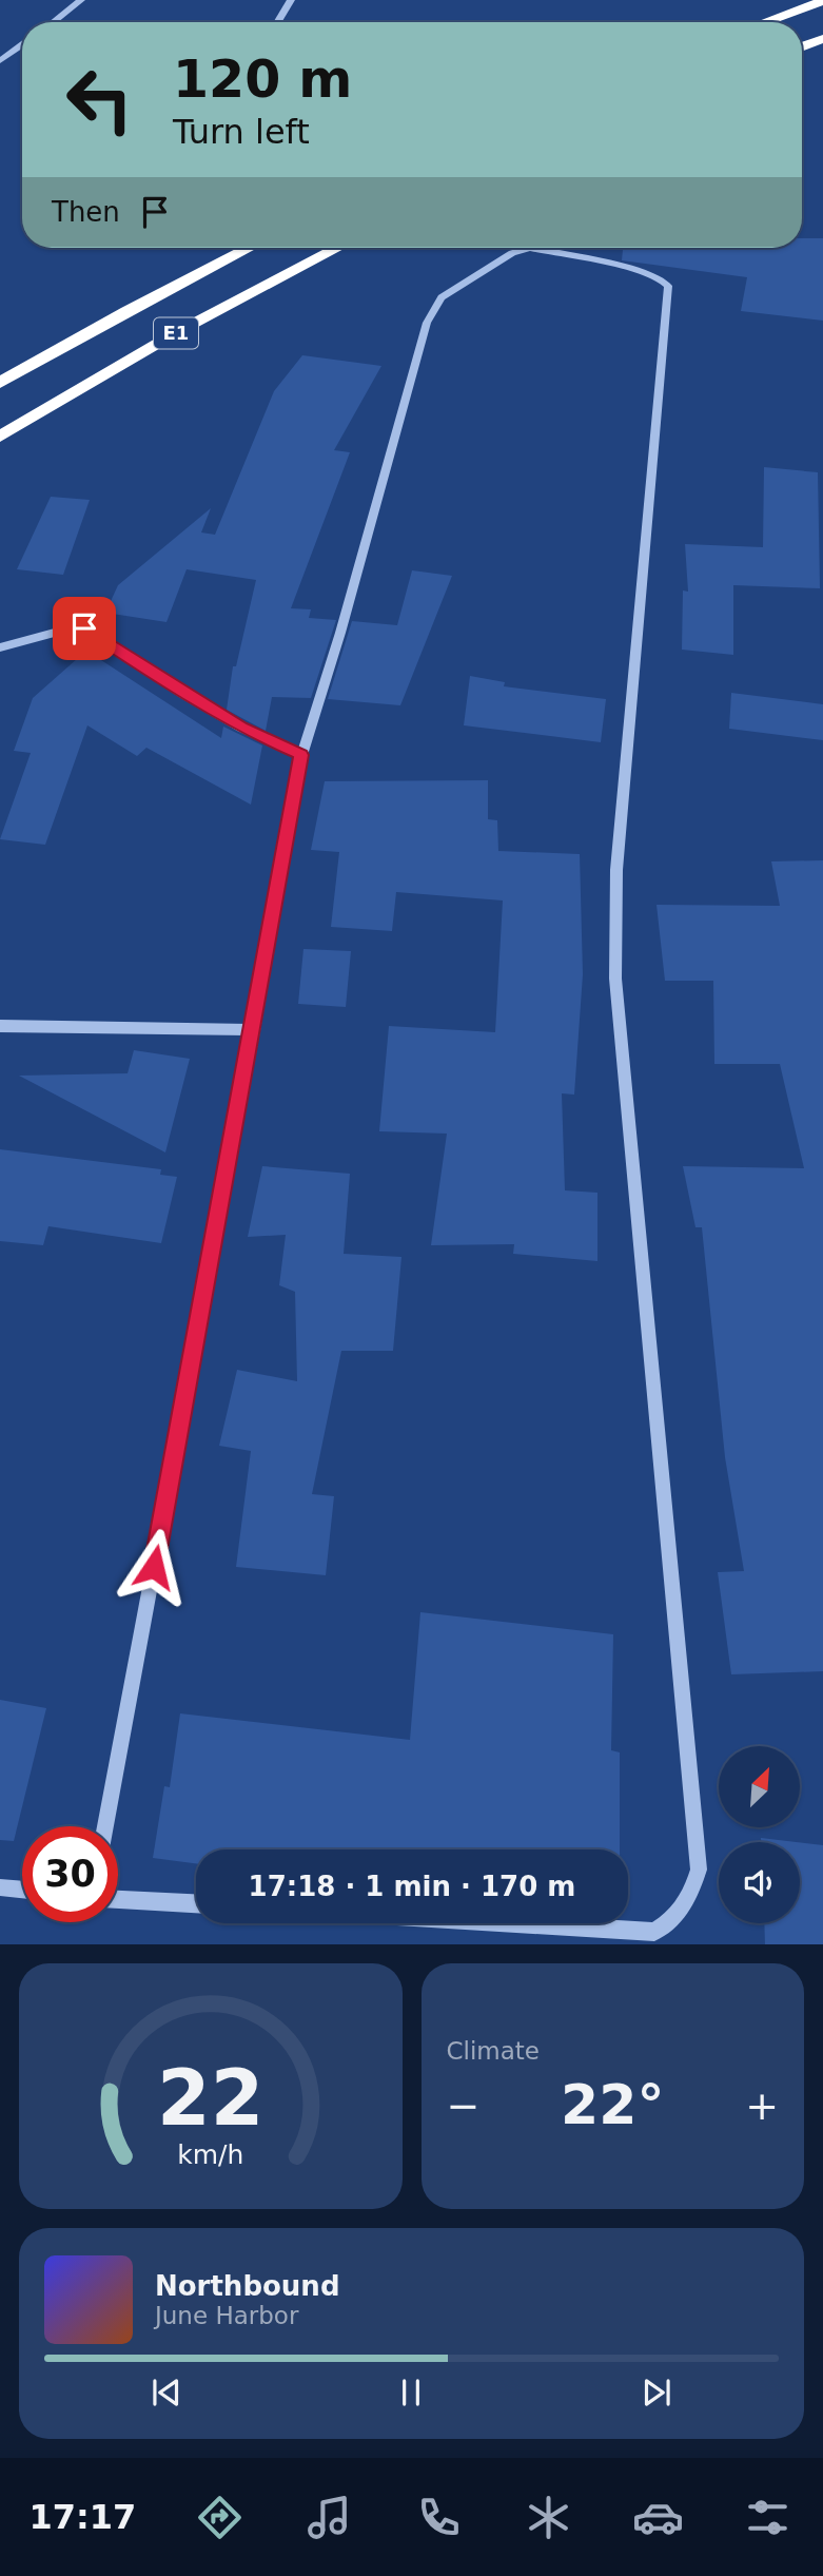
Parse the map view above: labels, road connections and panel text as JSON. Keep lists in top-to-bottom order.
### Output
{
  "streets": {
    "highway": ["E1"]
  },
  "north": "top right",
  "page": {
    "turn": ["120 m", "Turn left"],
    "then": "Then",
    "limit": "30",
    "trip": "17:18 · 1 min · 170 m",
    "tile": "Climate",
    "heat": ["−", "22°", "+"],
    "song": ["Northbound", "June Harbor"],
    "tabs": "17:17",
    "gauge": ["22", "km/h"]
  }
}
